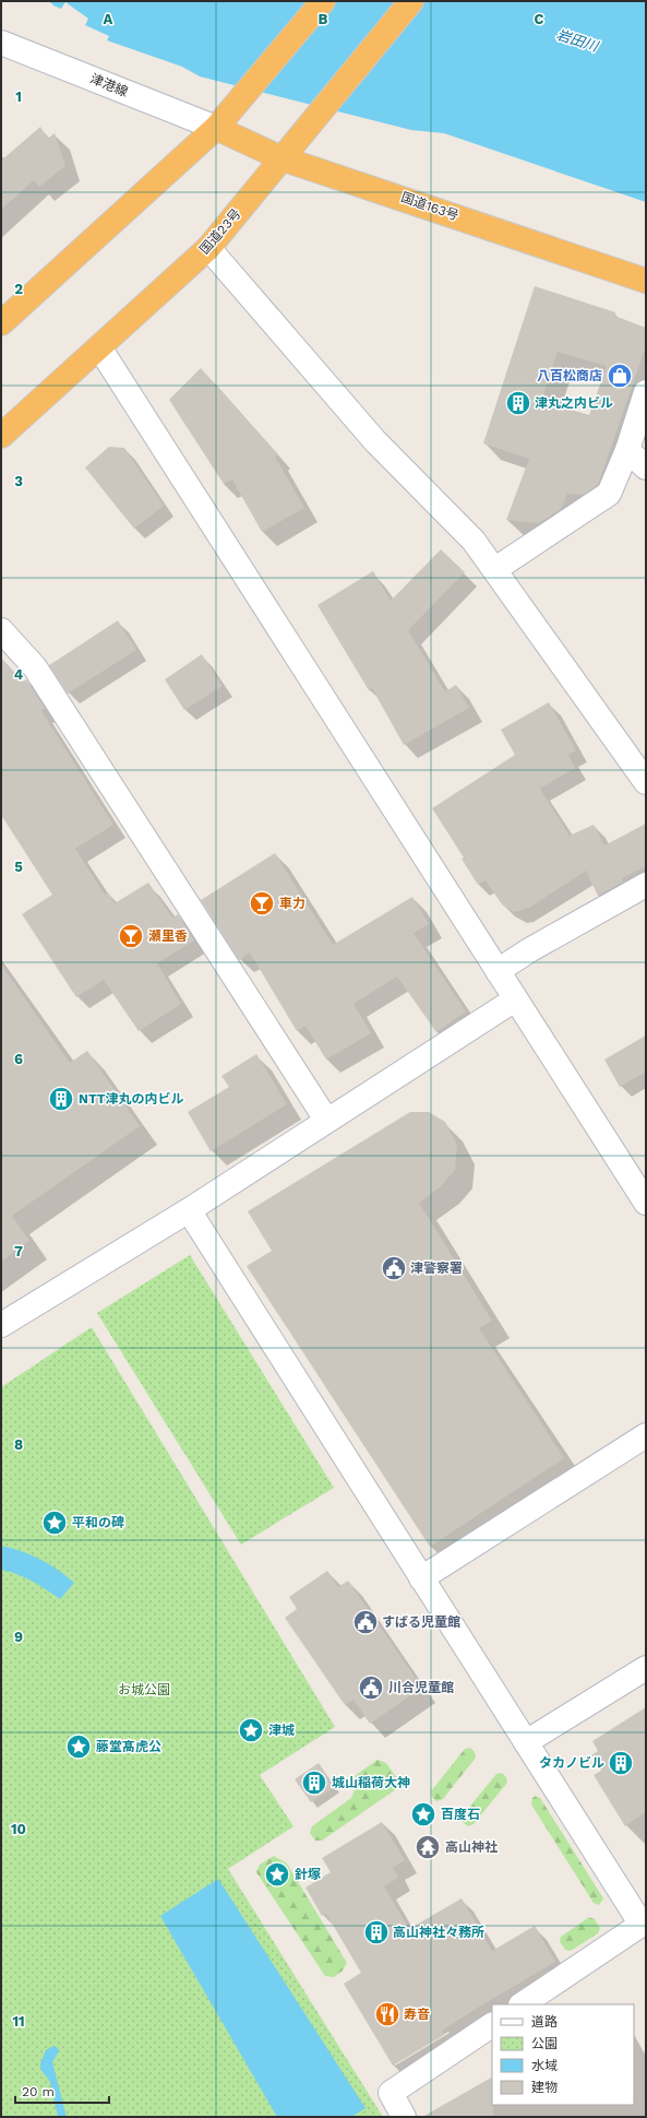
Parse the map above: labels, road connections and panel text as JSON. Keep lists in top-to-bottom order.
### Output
{
  "streets": {
    "highway": ["国道163号", "国道23号"],
    "street": ["津港線"]
  },
  "crossings": [
    ["津港線", "国道163号"],
    ["国道163号", "国道23号"]
  ],
  "water": ["岩田川"],
  "parks": ["お城公園"],
  "places": {
    "shop": ["八百松商店"],
    "building": [
      "津丸之内ビル",
      "NTT津丸の内ビル",
      "タカノビル",
      "城山稲荷大神",
      "高山神社々務所"
    ],
    "bar": ["車力", "瀬里香"],
    "public building": ["津警察署", "すばる児童館", "川合児童館"],
    "place": [
      "平和の碑",
      "津城",
      "藤堂髙虎公",
      "百度石",
      "針塚"
    ],
    "temple": ["高山神社"],
    "restaurant": ["寿音"]
  },
  "legend": [
    "道路",
    "公園",
    "水域",
    "建物"
  ],
  "scale_bar": "20 m",
  "grid": {
    "columns": ["A", "B", "C"],
    "rows": [
      "1",
      "2",
      "3",
      "4",
      "5",
      "6",
      "7",
      "8",
      "9",
      "10",
      "11"
    ]
  }
}
